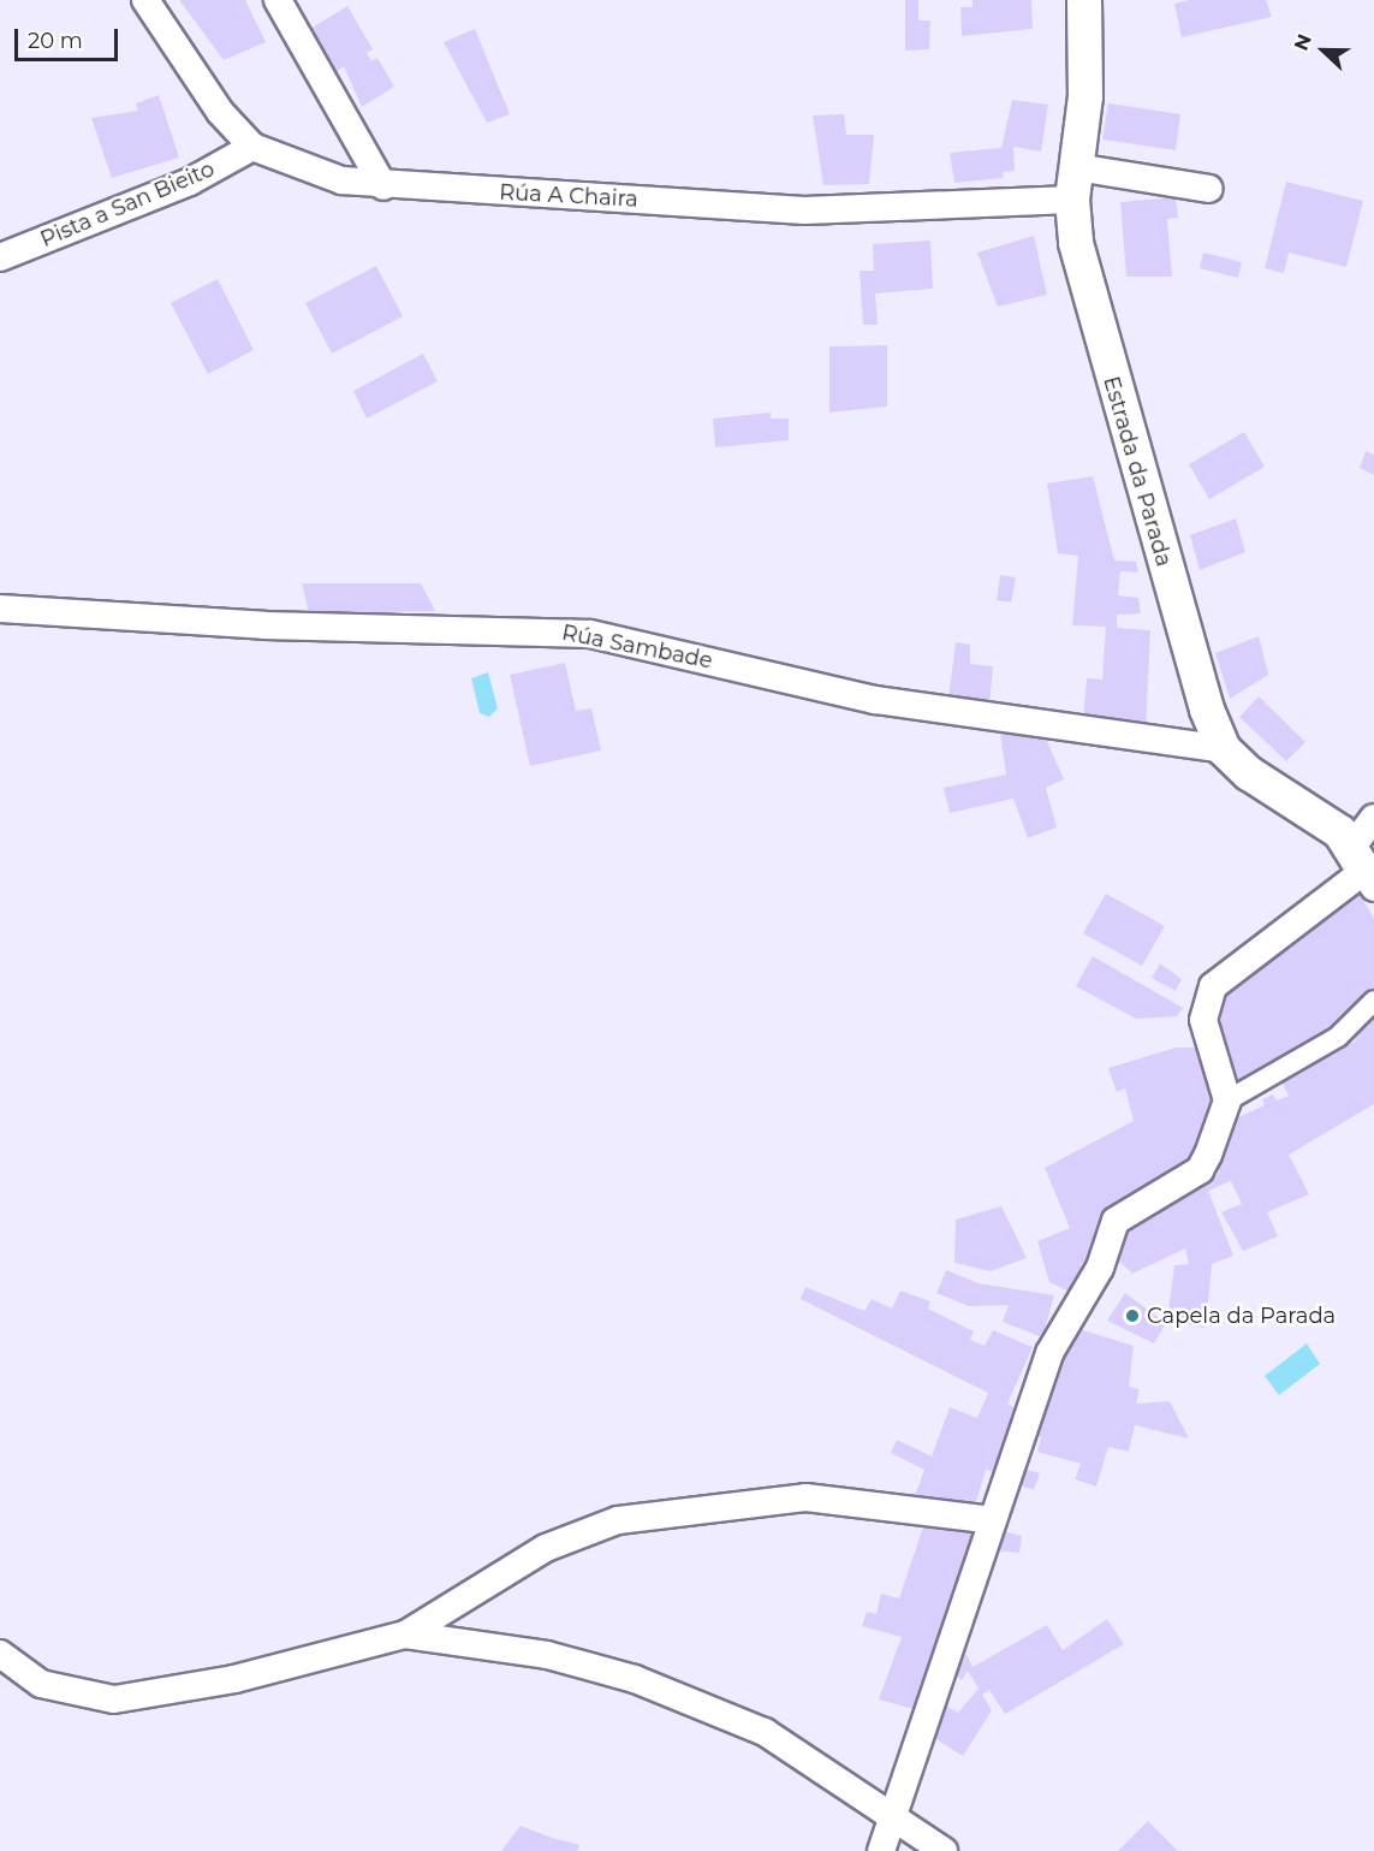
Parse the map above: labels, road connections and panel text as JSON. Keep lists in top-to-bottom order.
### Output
{
  "streets": {
    "street": [
      "Rúa A Chaira",
      "Pista a San Bieito",
      "Estrada da Parada",
      "Rúa Sambade"
    ]
  },
  "crossings": [
    ["Rúa A Chaira", "Pista a San Bieito"],
    ["Rúa A Chaira", "Estrada da Parada"],
    ["Estrada da Parada", "Rúa Sambade"]
  ],
  "places": ["Capela da Parada"],
  "scale_bar": "20 m",
  "north": "left"
}
